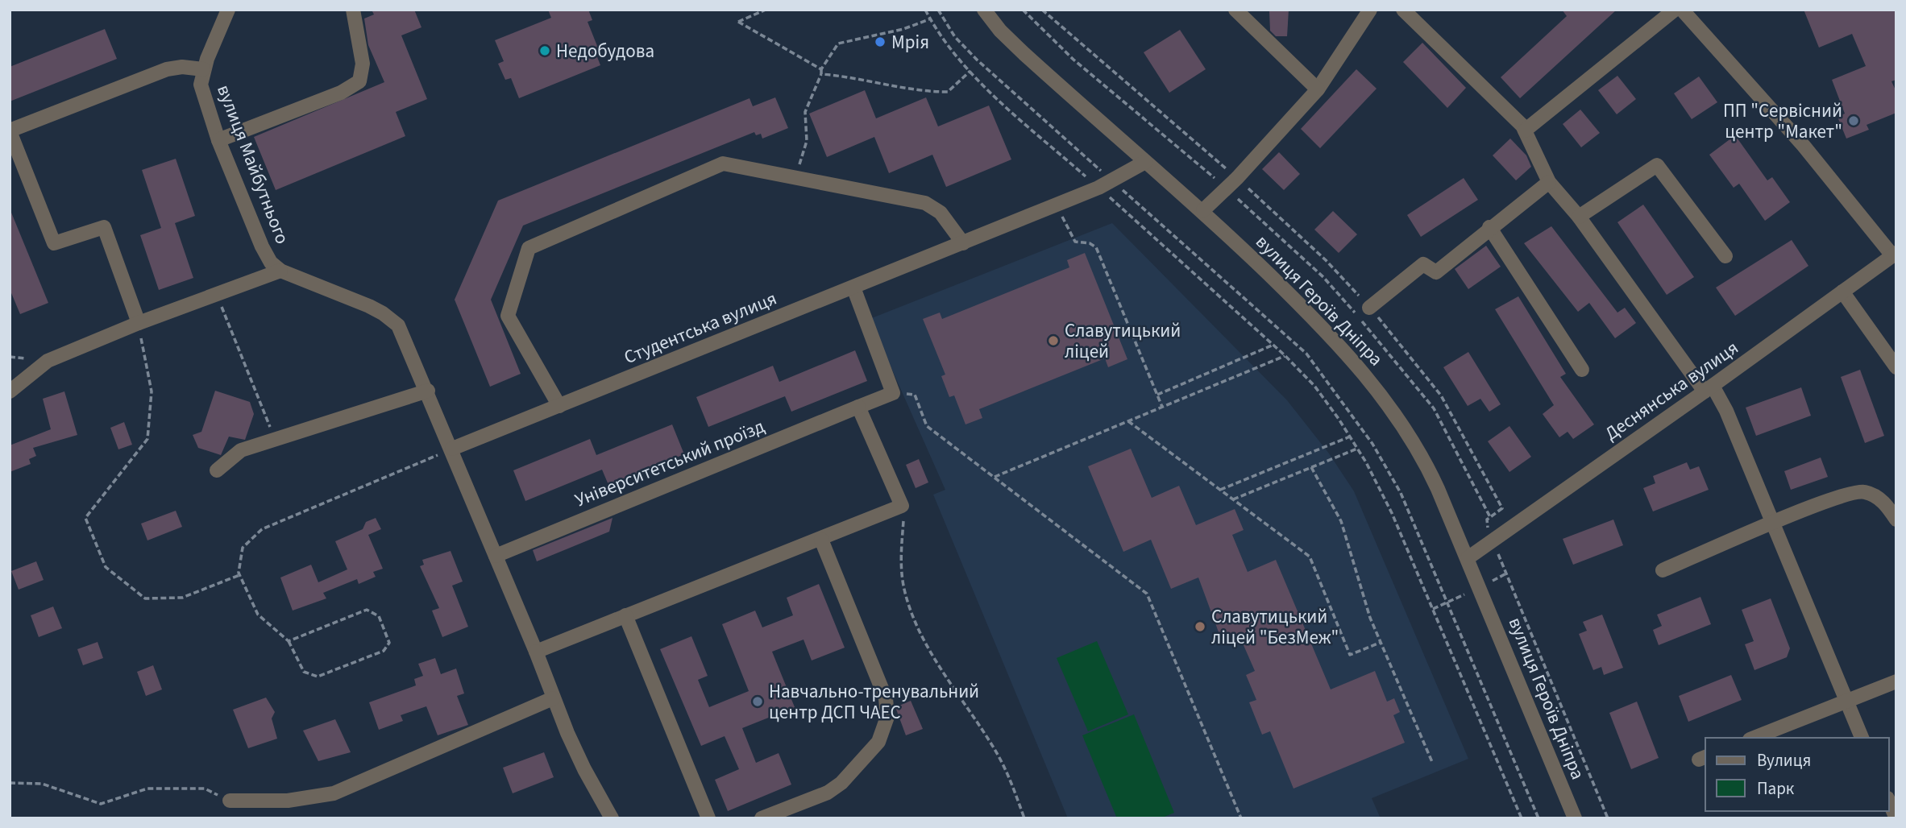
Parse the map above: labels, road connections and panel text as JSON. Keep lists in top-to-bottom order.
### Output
{
  "streets": {
    "street": [
      "вулиця Майбутнього",
      "вулиця Героїв Дніпра",
      "Студентська вулиця",
      "Деснянська вулиця",
      "Університетський проїзд"
    ]
  },
  "crossings": [
    ["вулиця Майбутнього", "Студентська вулиця"],
    ["вулиця Майбутнього", "Університетський проїзд"],
    ["вулиця Героїв Дніпра", "Студентська вулиця"],
    ["вулиця Героїв Дніпра", "Деснянська вулиця"]
  ],
  "places": [
    "Мрiя",
    "Недобудова",
    "ПП \"Сервісний центр \"Макет\"",
    "Славутицький ліцей",
    "Славутицький ліцей \"БезМеж\"",
    "Навчально-тренувальний центр ДСП ЧАЕС"
  ],
  "legend": ["Вулиця", "Парк"]
}
